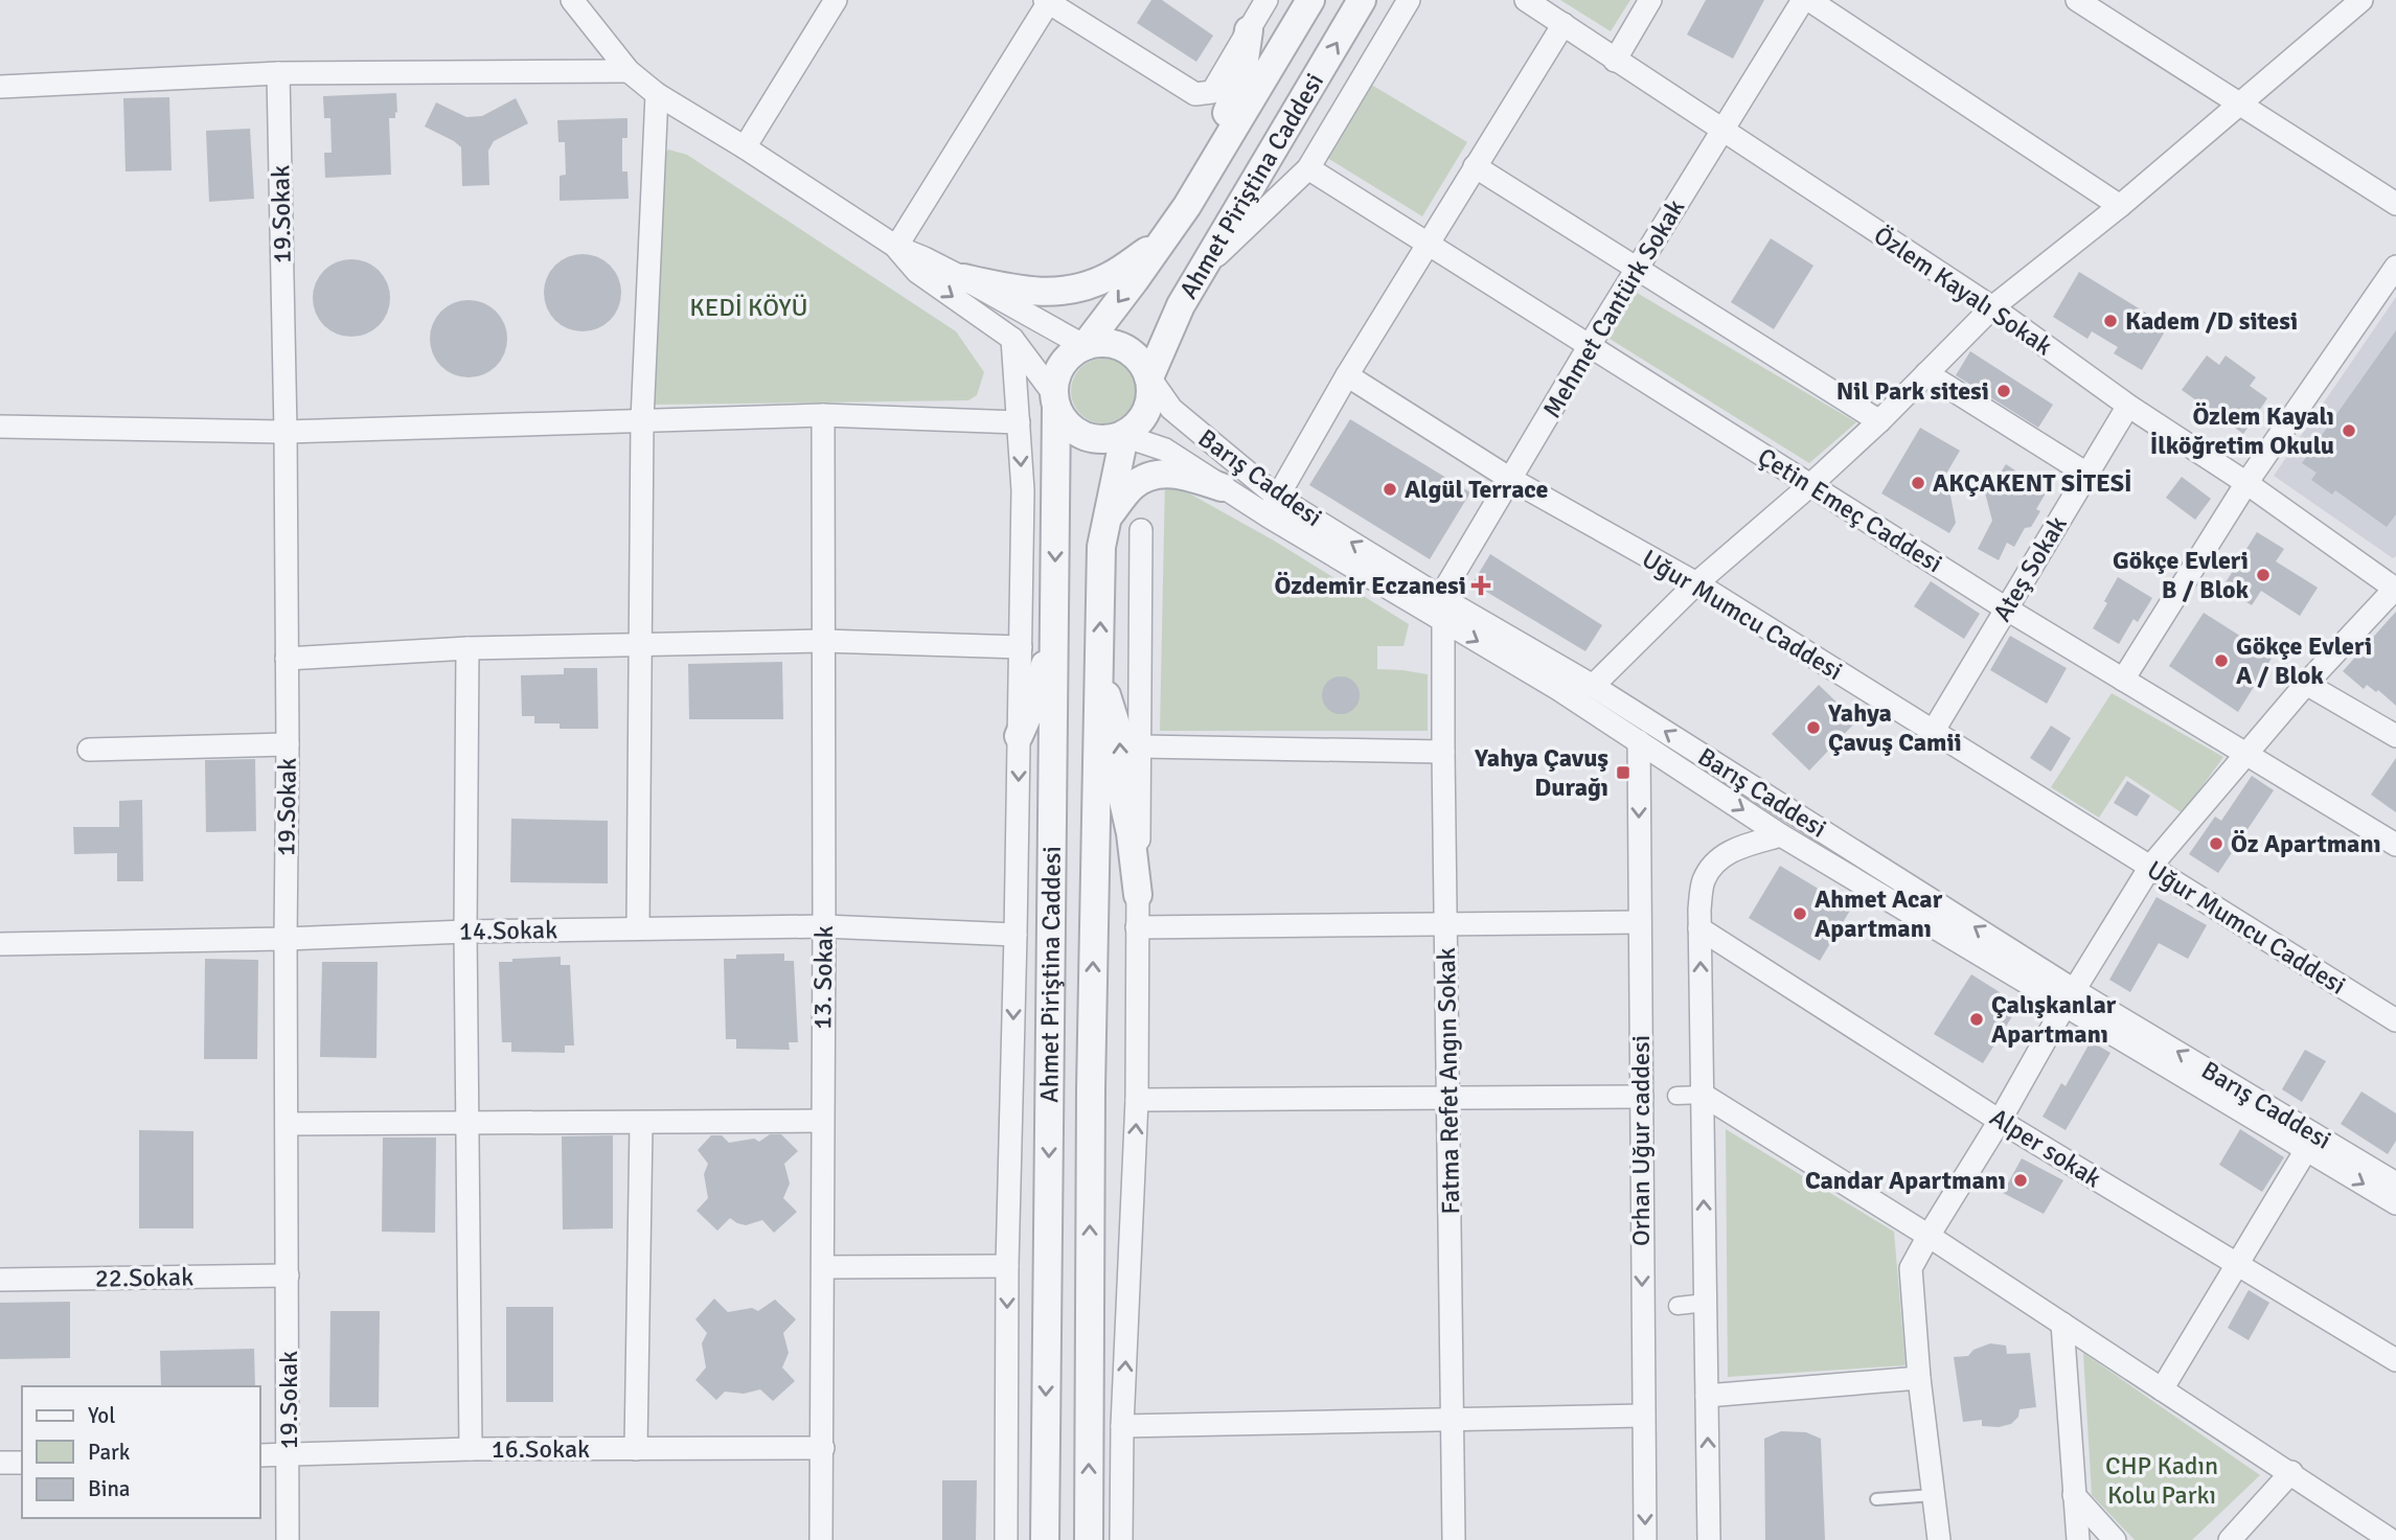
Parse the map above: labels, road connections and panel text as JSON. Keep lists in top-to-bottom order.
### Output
{
  "streets": {
    "street": [
      "Ahmet Piriştina Caddesi",
      "19.Sokak",
      "Özlem Kayalı Sokak",
      "Mehmet Cantürk Sokak",
      "Barış Caddesi",
      "Çetin Emeç Caddesi",
      "Ateş Sokak",
      "Uğur Mumcu Caddesi",
      "14.Sokak",
      "13. Sokak",
      "Fatma Refet Angın Sokak",
      "Orhan Uğur caddesi",
      "Alper sokak",
      "22.Sokak",
      "16.Sokak"
    ]
  },
  "crossings": [
    ["Ahmet Piriştina Caddesi", "Barış Caddesi"],
    ["19.Sokak", "14.Sokak"],
    ["19.Sokak", "22.Sokak"],
    ["19.Sokak", "16.Sokak"],
    ["Özlem Kayalı Sokak", "Mehmet Cantürk Sokak"],
    ["Özlem Kayalı Sokak", "Ateş Sokak"],
    ["Mehmet Cantürk Sokak", "Barış Caddesi"],
    ["Mehmet Cantürk Sokak", "Çetin Emeç Caddesi"],
    ["Mehmet Cantürk Sokak", "Uğur Mumcu Caddesi"],
    ["Barış Caddesi", "Fatma Refet Angın Sokak"],
    ["Barış Caddesi", "Orhan Uğur caddesi"],
    ["Çetin Emeç Caddesi", "Ateş Sokak"],
    ["Ateş Sokak", "Uğur Mumcu Caddesi"],
    ["14.Sokak", "13. Sokak"],
    ["13. Sokak", "16.Sokak"]
  ],
  "parks": ["KEDİ KÖYÜ", "CHP Kadın Kolu Parkı"],
  "places": {
    "other": [
      "Kadem /D sitesi",
      "Nil Park sitesi",
      "Özlem Kayalı İlköğretim Okulu",
      "AKÇAKENT SİTESİ",
      "Algül Terrace",
      "Gökçe Evleri B / Blok",
      "Gökçe Evleri A / Blok",
      "Yahya Çavuş Camii",
      "Öz Apartmanı",
      "Ahmet Acar Apartmanı",
      "Çalışkanlar Apartmanı",
      "Candar Apartmanı"
    ],
    "health": ["Özdemir Eczanesi"],
    "transit": ["Yahya Çavuş Durağı"]
  },
  "legend": ["Yol", "Park", "Bina"]
}
